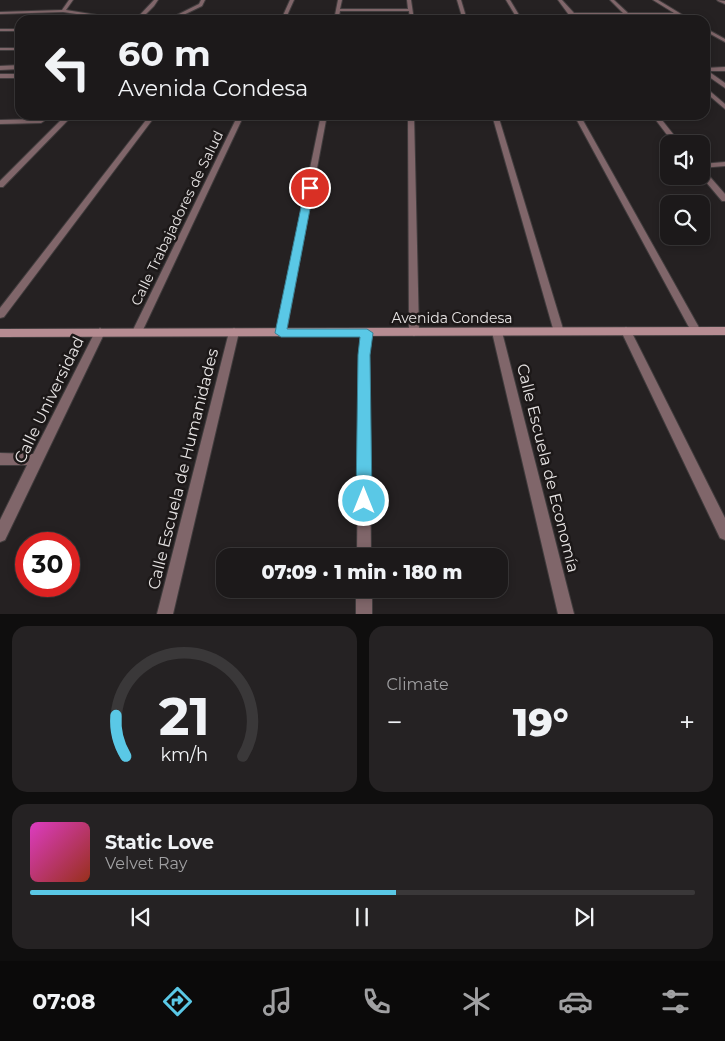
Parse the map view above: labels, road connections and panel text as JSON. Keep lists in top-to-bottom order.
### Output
{
  "streets": {
    "street": [
      "Calle Trabajadores de Salud",
      "Avenida Condesa",
      "Calle Universidad",
      "Calle Escuela de Economía",
      "Calle Escuela de Humanidades"
    ]
  },
  "crossings": [
    ["Calle Trabajadores de Salud", "Avenida Condesa"],
    ["Avenida Condesa", "Calle Universidad"],
    ["Avenida Condesa", "Calle Escuela de Economía"],
    ["Avenida Condesa", "Calle Escuela de Humanidades"]
  ],
  "page": {
    "turn": ["60 m", "Avenida Condesa"],
    "limit": "30",
    "trip": "07:09 · 1 min · 180 m",
    "tile": "Climate",
    "heat": ["−", "19°", "+"],
    "song": ["Static Love", "Velvet Ray"],
    "tabs": "07:08",
    "gauge": ["21", "km/h"]
  }
}
